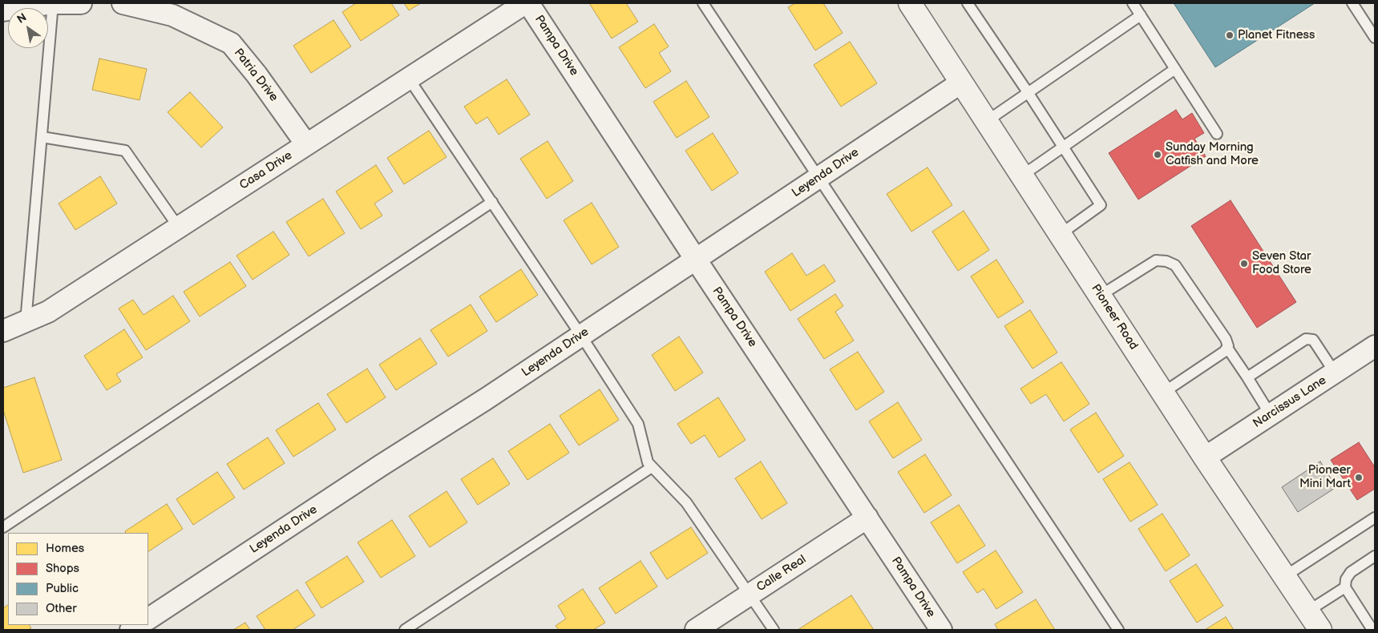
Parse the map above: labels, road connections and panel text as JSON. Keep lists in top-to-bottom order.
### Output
{
  "streets": {
    "main road": ["Pioneer Road"],
    "street": [
      "Pampa Drive",
      "Patria Drive",
      "Casa Drive",
      "Leyenda Drive",
      "Narcissus Lane",
      "Calle Real"
    ]
  },
  "crossings": [
    ["Pampa Drive", "Leyenda Drive"],
    ["Pampa Drive", "Calle Real"],
    ["Patria Drive", "Casa Drive"],
    ["Leyenda Drive", "Pioneer Road"],
    ["Pioneer Road", "Narcissus Lane"]
  ],
  "places": [
    "Planet Fitness",
    "Sunday Morning Catfish and More",
    "Seven Star Food Store",
    "Pioneer Mini Mart"
  ],
  "legend": [
    "Homes",
    "Shops",
    "Public",
    "Other"
  ],
  "north": "top left"
}
